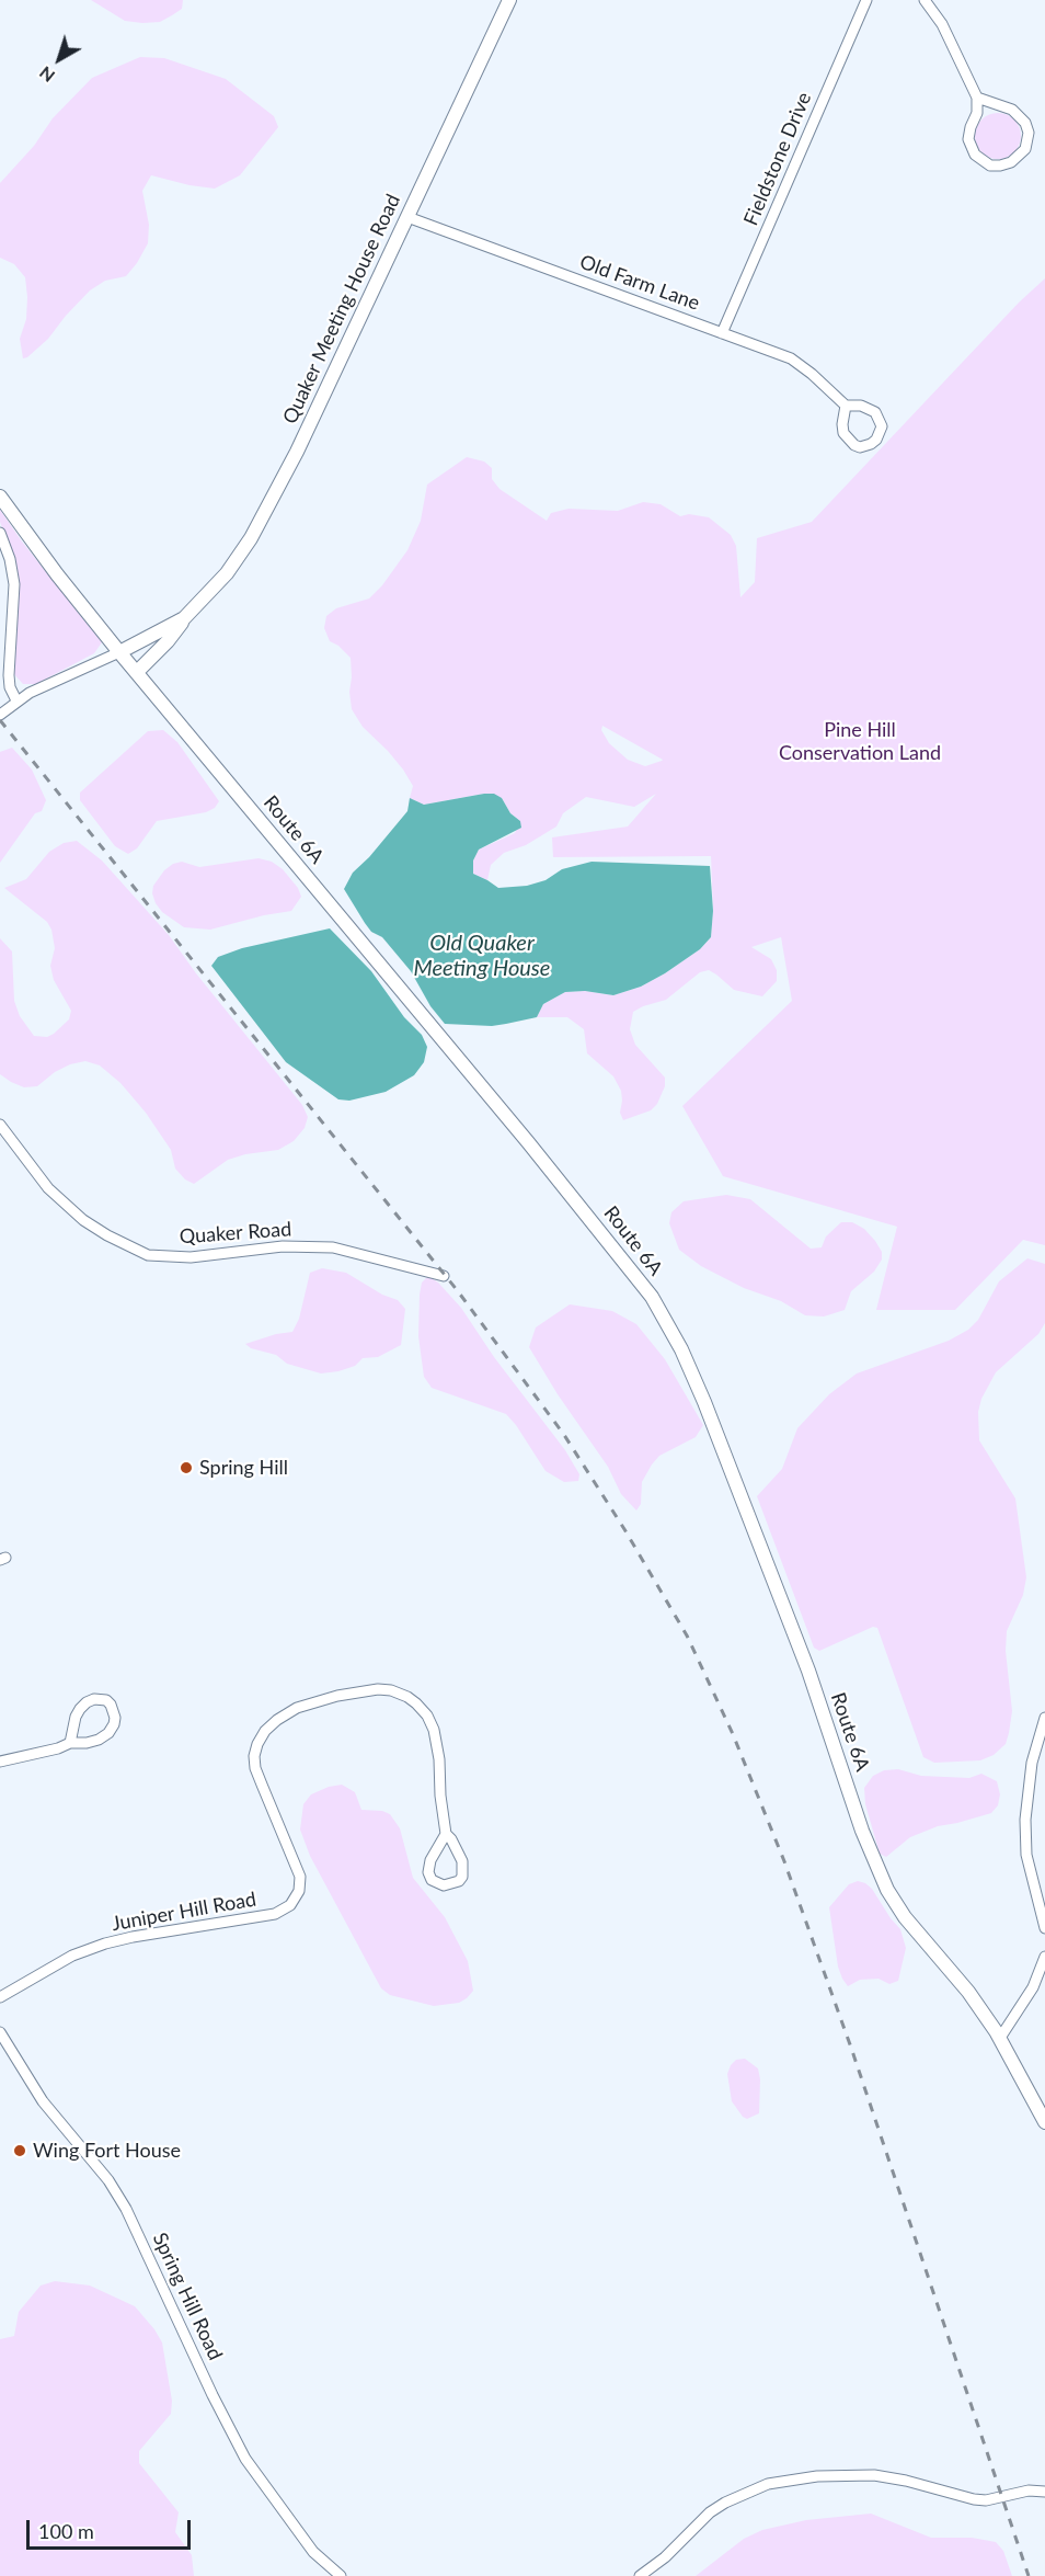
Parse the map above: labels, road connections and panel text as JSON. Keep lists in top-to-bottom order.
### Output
{
  "streets": {
    "main road": ["Quaker Meeting House Road", "Route 6A"],
    "street": [
      "Fieldstone Drive",
      "Old Farm Lane",
      "Quaker Road",
      "Juniper Hill Road",
      "Spring Hill Road"
    ]
  },
  "crossings": [
    ["Fieldstone Drive", "Old Farm Lane"],
    ["Old Farm Lane", "Quaker Meeting House Road"],
    ["Quaker Meeting House Road", "Route 6A"]
  ],
  "water": ["Old Quaker Meeting House"],
  "parks": ["Pine Hill Conservation Land"],
  "places": ["Spring Hill", "Wing Fort House"],
  "scale_bar": "100 m",
  "north": "bottom left"
}
